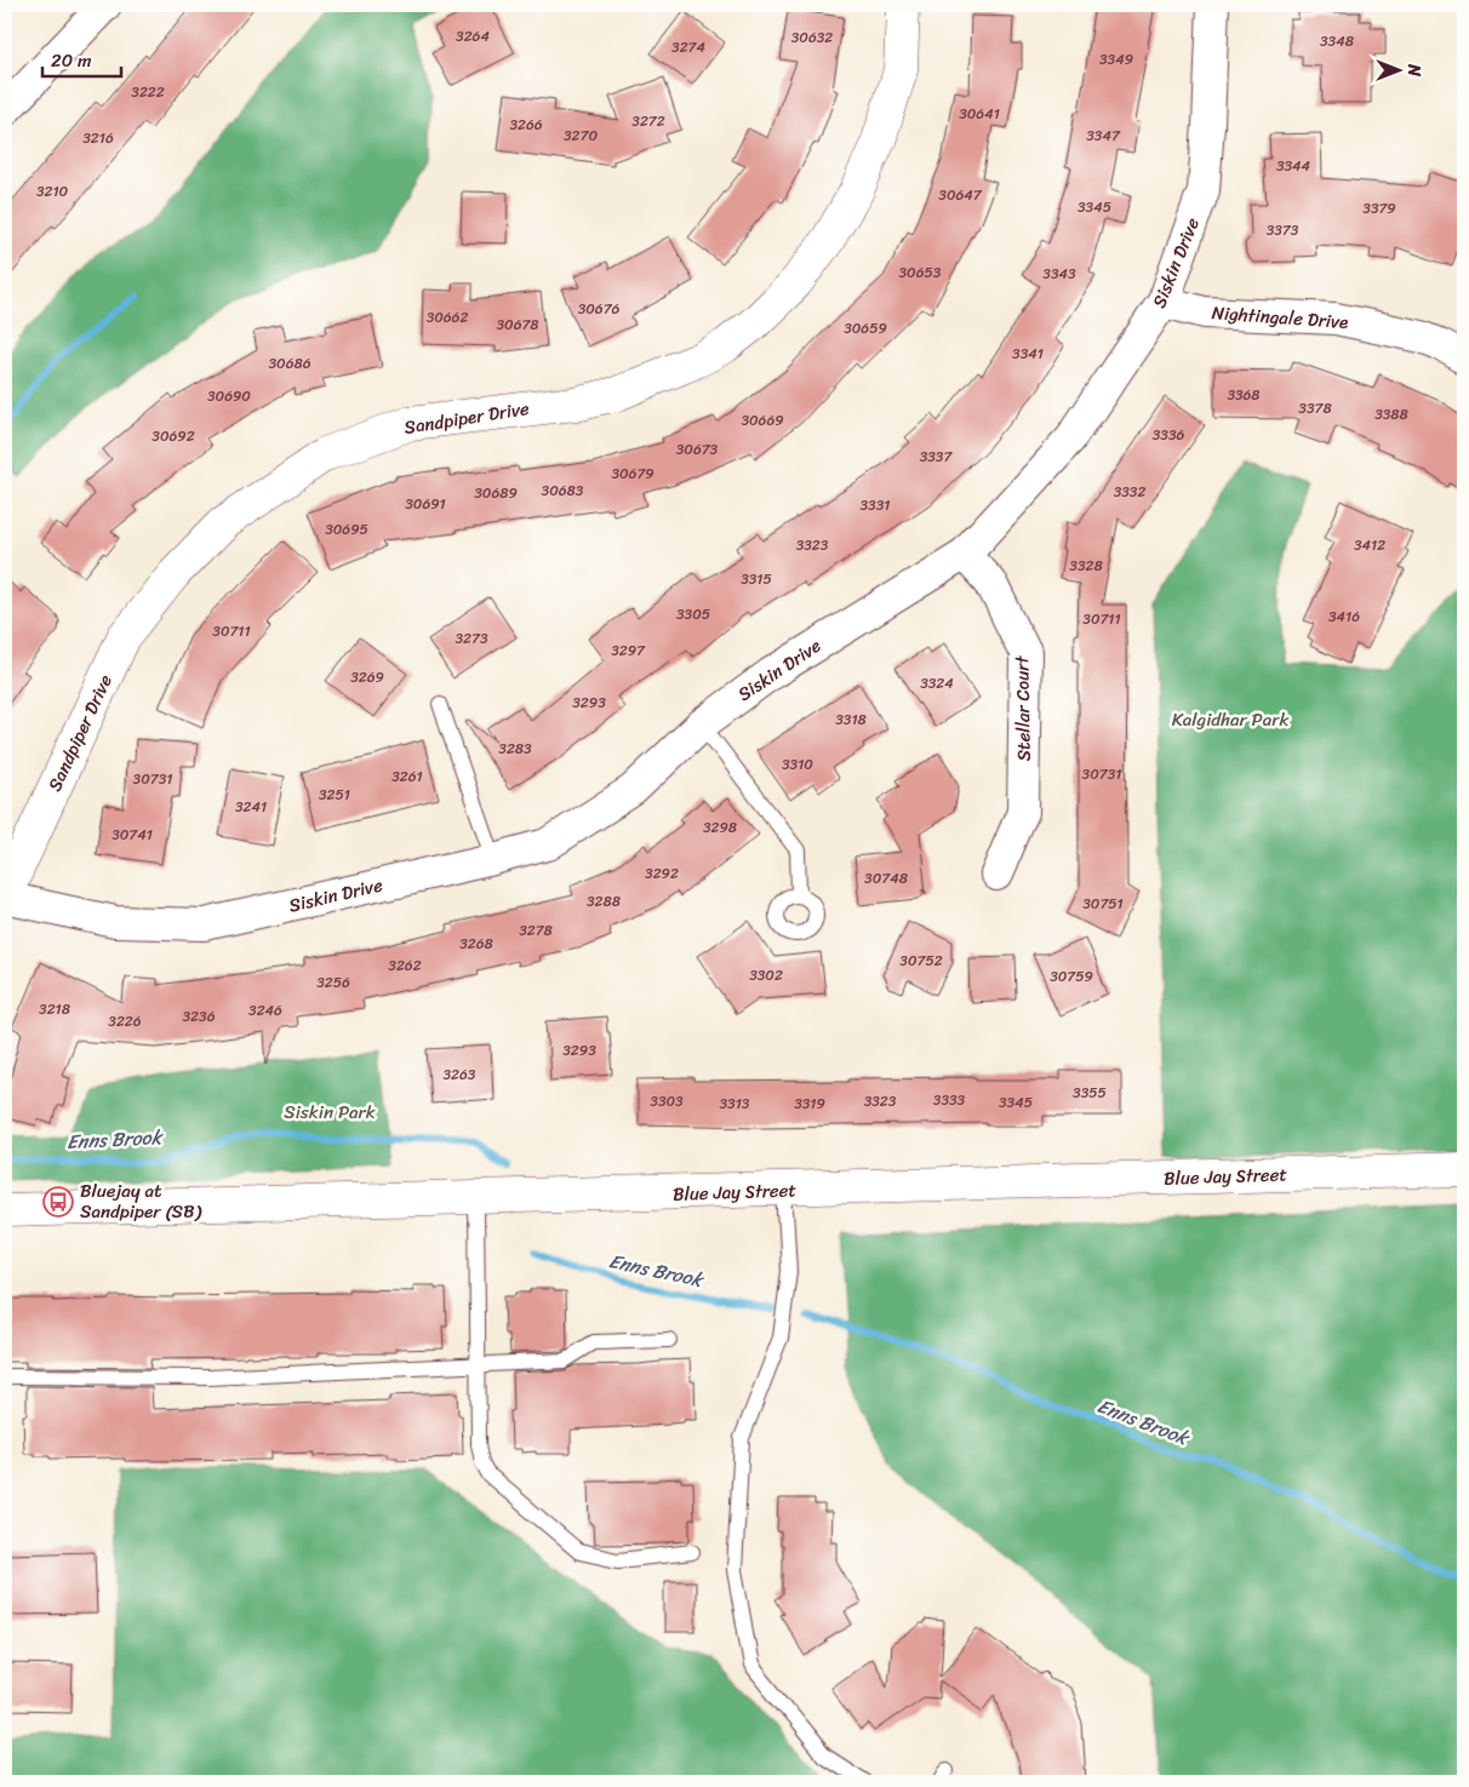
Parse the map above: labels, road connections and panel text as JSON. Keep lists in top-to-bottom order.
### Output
{
  "streets": {
    "street": [
      "Siskin Drive",
      "Nightingale Drive",
      "Sandpiper Drive",
      "Stellar Court",
      "Blue Jay Street"
    ]
  },
  "crossings": [
    ["Siskin Drive", "Nightingale Drive"],
    ["Siskin Drive", "Sandpiper Drive"],
    ["Siskin Drive", "Stellar Court"]
  ],
  "water": ["Enns Brook"],
  "parks": ["Kalgidhar Park", "Siskin Park"],
  "places": {
    "bus stop": ["Bluejay at Sandpiper (SB)"]
  },
  "house_numbers": [
    "3264",
    "30632",
    "3348",
    "3274",
    "3349",
    "3222",
    "30641",
    "3272",
    "3266",
    "3270",
    "3347",
    "3216",
    "3344",
    "3210",
    "30647",
    "3345",
    "3379",
    "3373",
    "30653",
    "3343",
    "30676",
    "30662",
    "30678",
    "30659",
    "3341",
    "30686",
    "3368",
    "30690",
    "3378",
    "3388",
    "30669",
    "3336",
    "30692",
    "30673",
    "3337",
    "30679",
    "30683",
    "3332",
    "30689",
    "30691",
    "3331",
    "30695",
    "3323",
    "3412",
    "3328",
    "3315",
    "3305",
    "3416",
    "30711",
    "30711",
    "3273",
    "3297",
    "3269",
    "3324",
    "3293",
    "3318",
    "3283",
    "3310",
    "30731",
    "3261",
    "30731",
    "3251",
    "3241",
    "3298",
    "30741",
    "3292",
    "30748",
    "3288",
    "30751",
    "3278",
    "3268",
    "30752",
    "3262",
    "3302",
    "30759",
    "3256",
    "3218",
    "3246",
    "3236",
    "3226",
    "3293",
    "3263",
    "3355",
    "3333",
    "3303",
    "3323",
    "3345",
    "3313",
    "3319"
  ],
  "scale_bar": "20 m",
  "north": "right"
}
